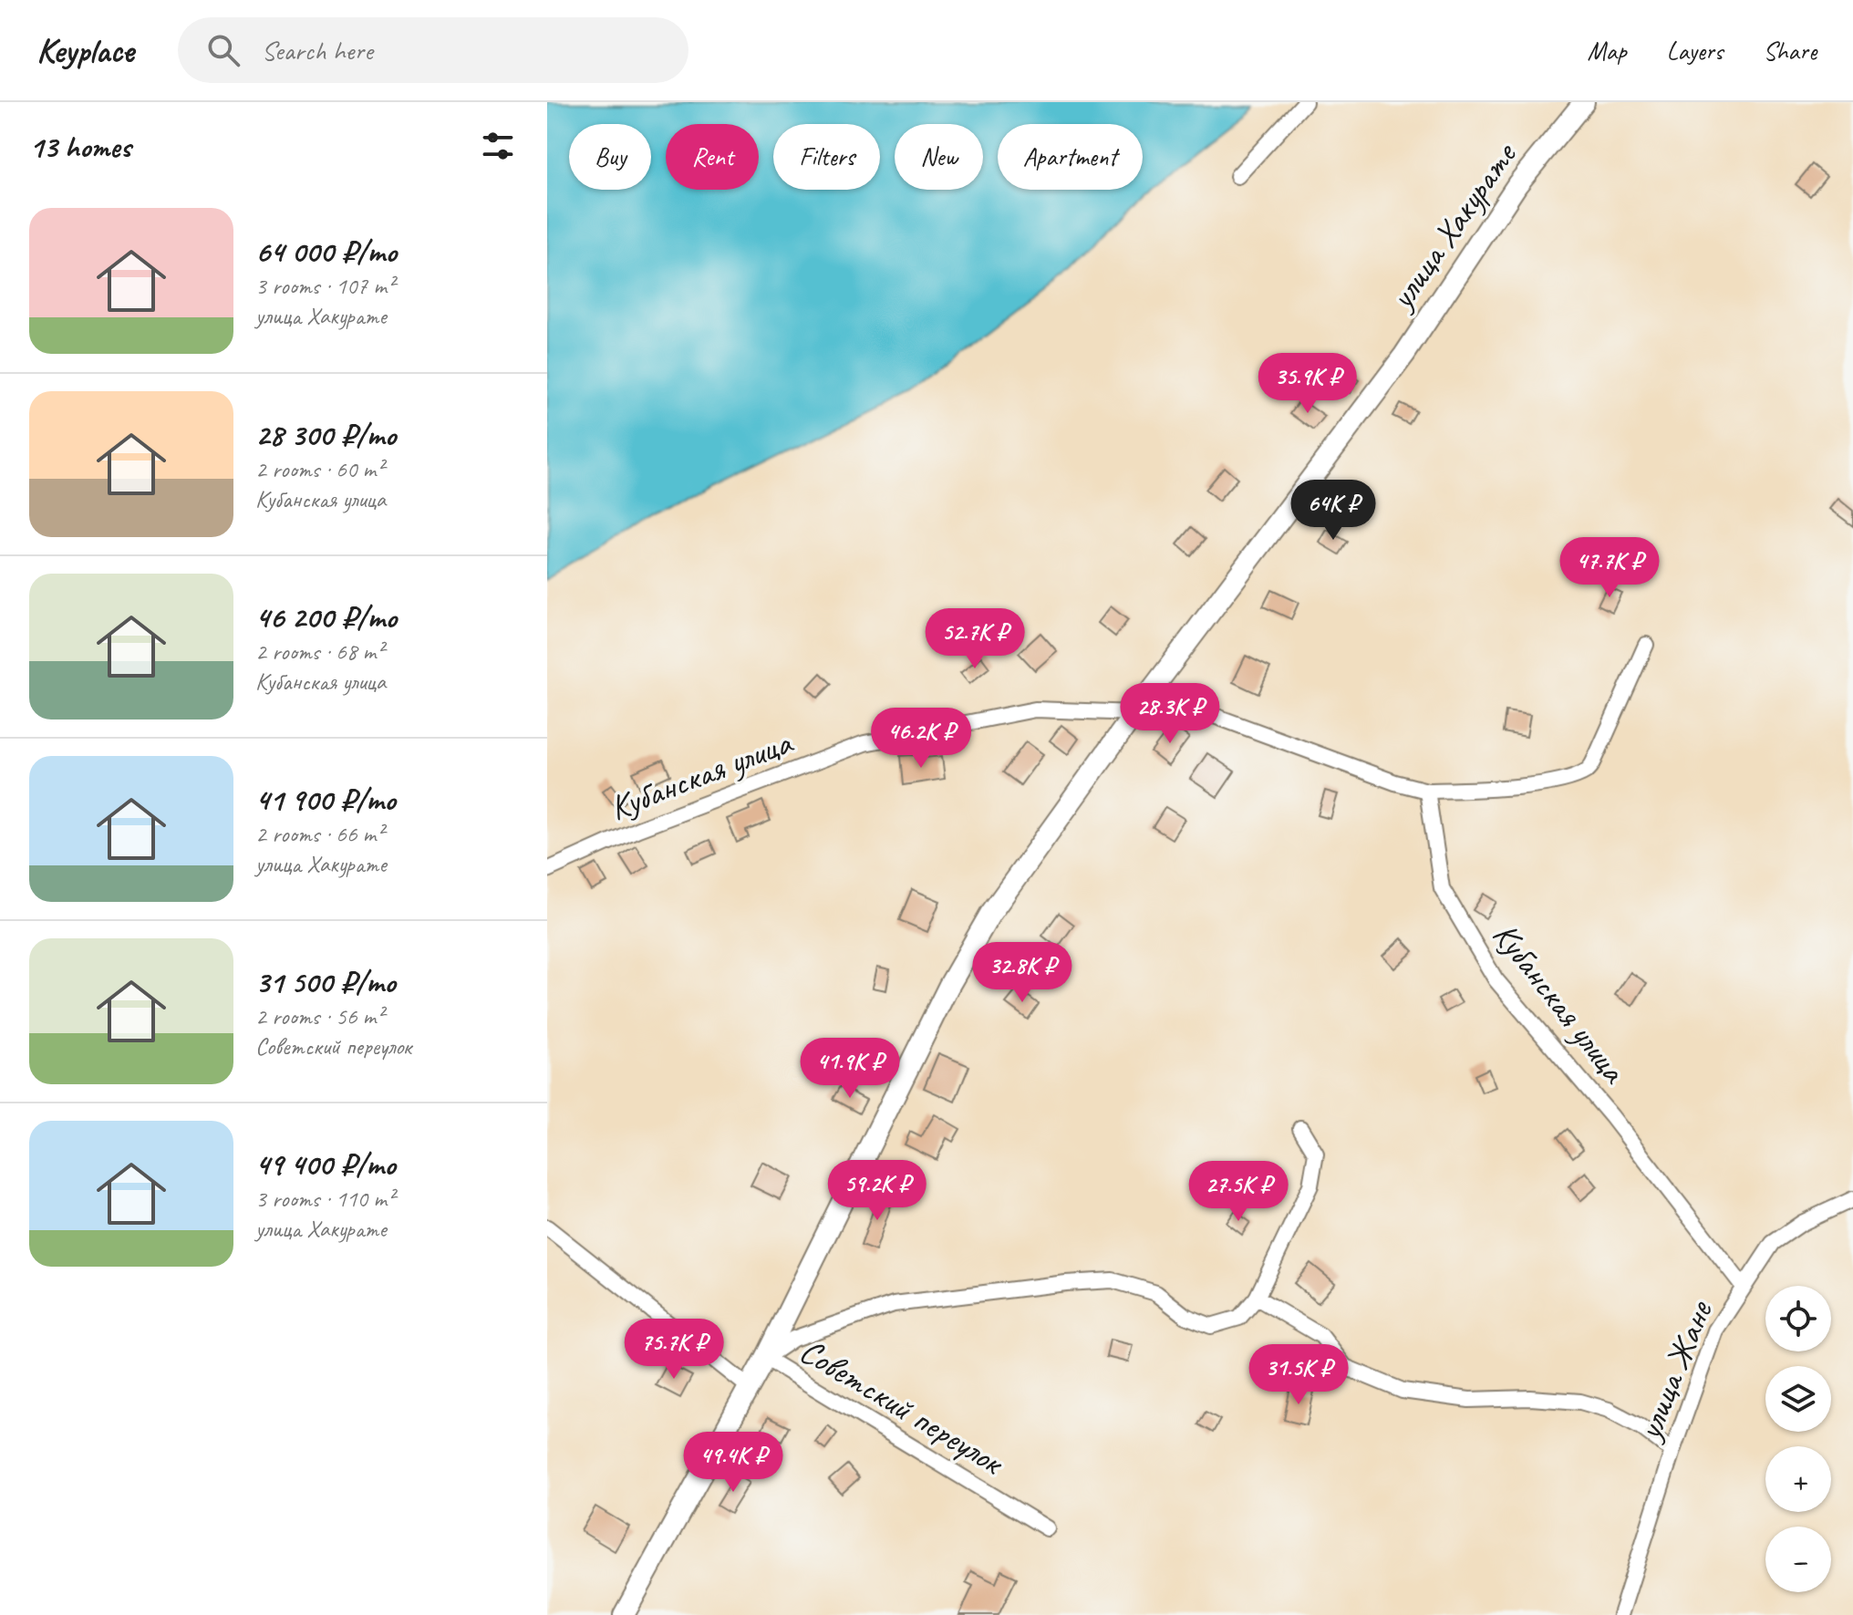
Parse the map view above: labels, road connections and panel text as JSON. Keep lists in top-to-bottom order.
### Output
{
  "streets": {
    "street": [
      "улица Хакурате",
      "Кубанская улица",
      "улица Жане",
      "Советский переулок"
    ]
  },
  "crossings": [
    ["улица Хакурате", "Кубанская улица"],
    ["улица Хакурате", "Советский переулок"],
    ["Кубанская улица", "улица Жане"]
  ],
  "page": {
    "header": "Keyplace",
    "search": "Search here",
    "nav": ["Map", "Layers", "Share"],
    "heading": "13 homes",
    "chip": [
      "Buy",
      "Rent",
      "Filters",
      "New",
      "Apartment"
    ],
    "list": [
      {
        "name": "64 000 ₽/mo",
        "note": "3 rooms · 107 m² · улица Хакурате"
      },
      {
        "name": "28 300 ₽/mo",
        "note": "2 rooms · 60 m² · Кубанская улица"
      },
      {
        "name": "46 200 ₽/mo",
        "note": "2 rooms · 68 m² · Кубанская улица"
      },
      {
        "name": "41 900 ₽/mo",
        "note": "2 rooms · 66 m² · улица Хакурате"
      },
      {
        "name": "31 500 ₽/mo",
        "note": "2 rooms · 56 m² · Советский переулок"
      },
      {
        "name": "49 400 ₽/mo",
        "note": "3 rooms · 110 m² · улица Хакурате"
      }
    ],
    "price": [
      "35.9K ₽",
      "64K ₽",
      "47.7K ₽",
      "52.7K ₽",
      "28.3K ₽",
      "46.2K ₽",
      "32.8K ₽",
      "41.9K ₽",
      "59.2K ₽",
      "27.5K ₽",
      "75.7K ₽",
      "31.5K ₽",
      "49.4K ₽"
    ],
    "map_buttons": ["+", "−"]
  }
}
